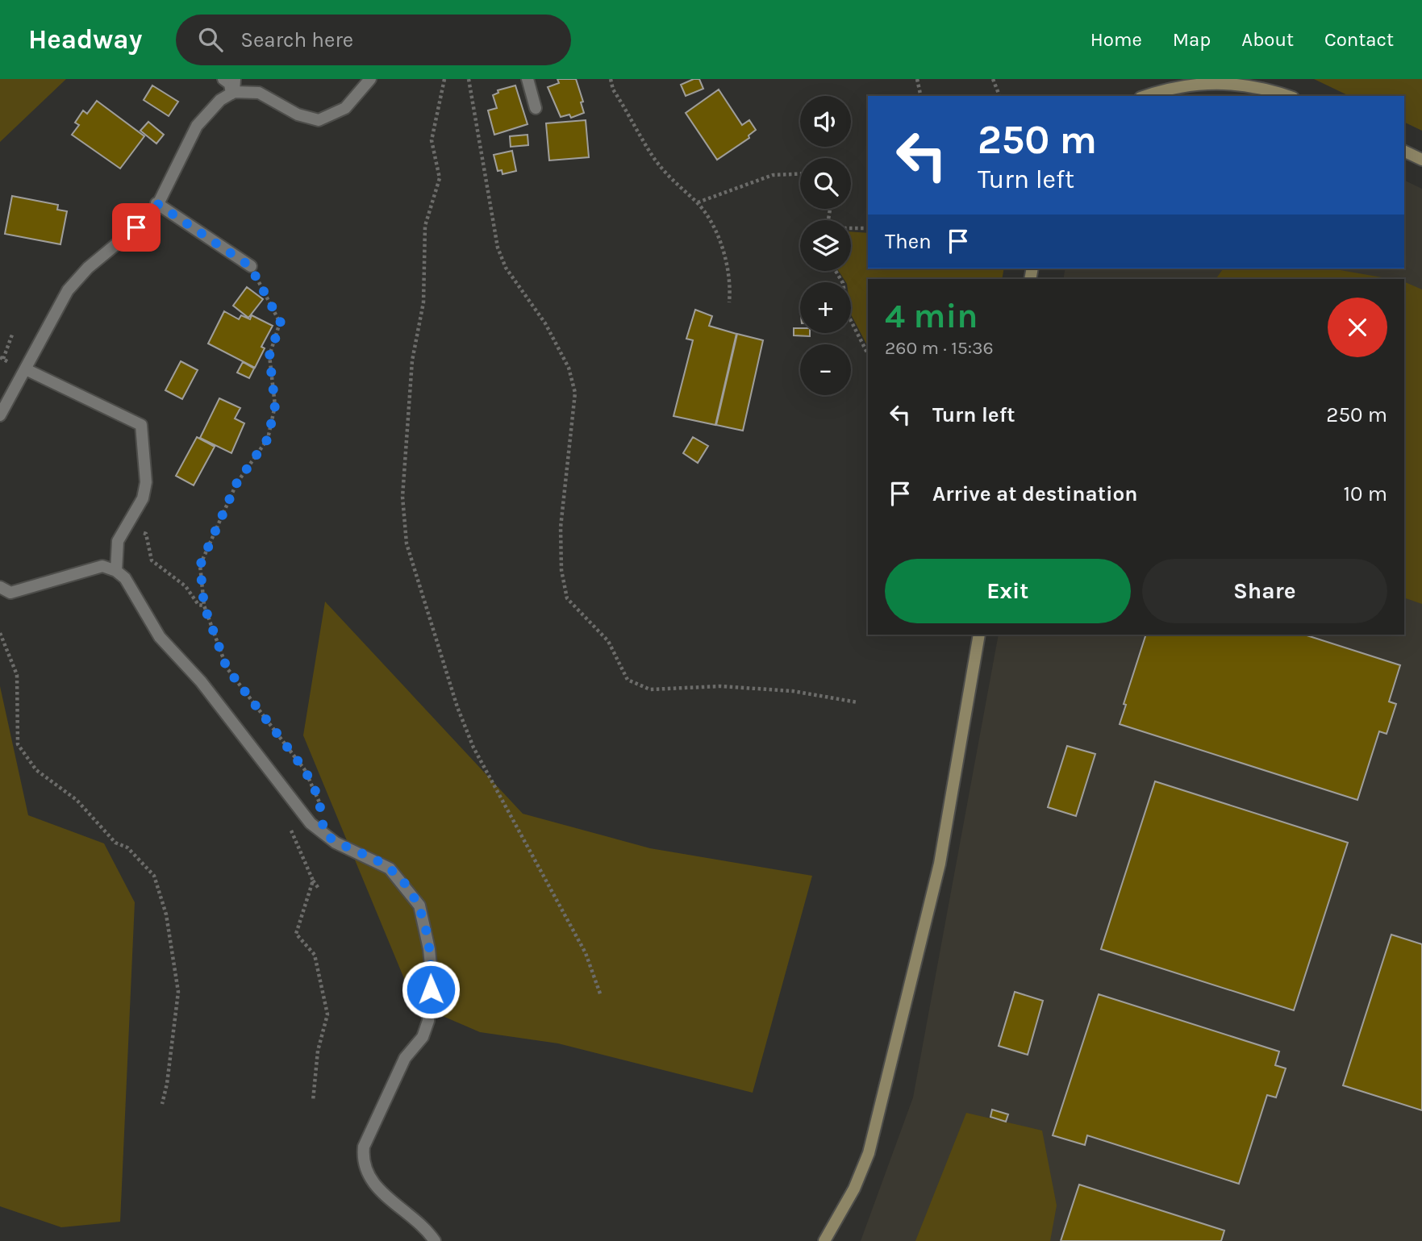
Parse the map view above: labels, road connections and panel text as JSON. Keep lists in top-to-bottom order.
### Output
{
  "page": {
    "header": "Headway",
    "search": "Search here",
    "nav": [
      "Home",
      "Map",
      "About",
      "Contact"
    ],
    "map_buttons": ["+", "−"],
    "turn": ["250 m", "Turn left"],
    "then": "Then",
    "heading": ["4 min", "260 m · 15:36"],
    "list": [
      {
        "name": "Turn left",
        "value": "250 m"
      },
      {
        "name": "Arrive at destination",
        "value": "10 m"
      }
    ],
    "buttons": ["Exit", "Share"]
  }
}
